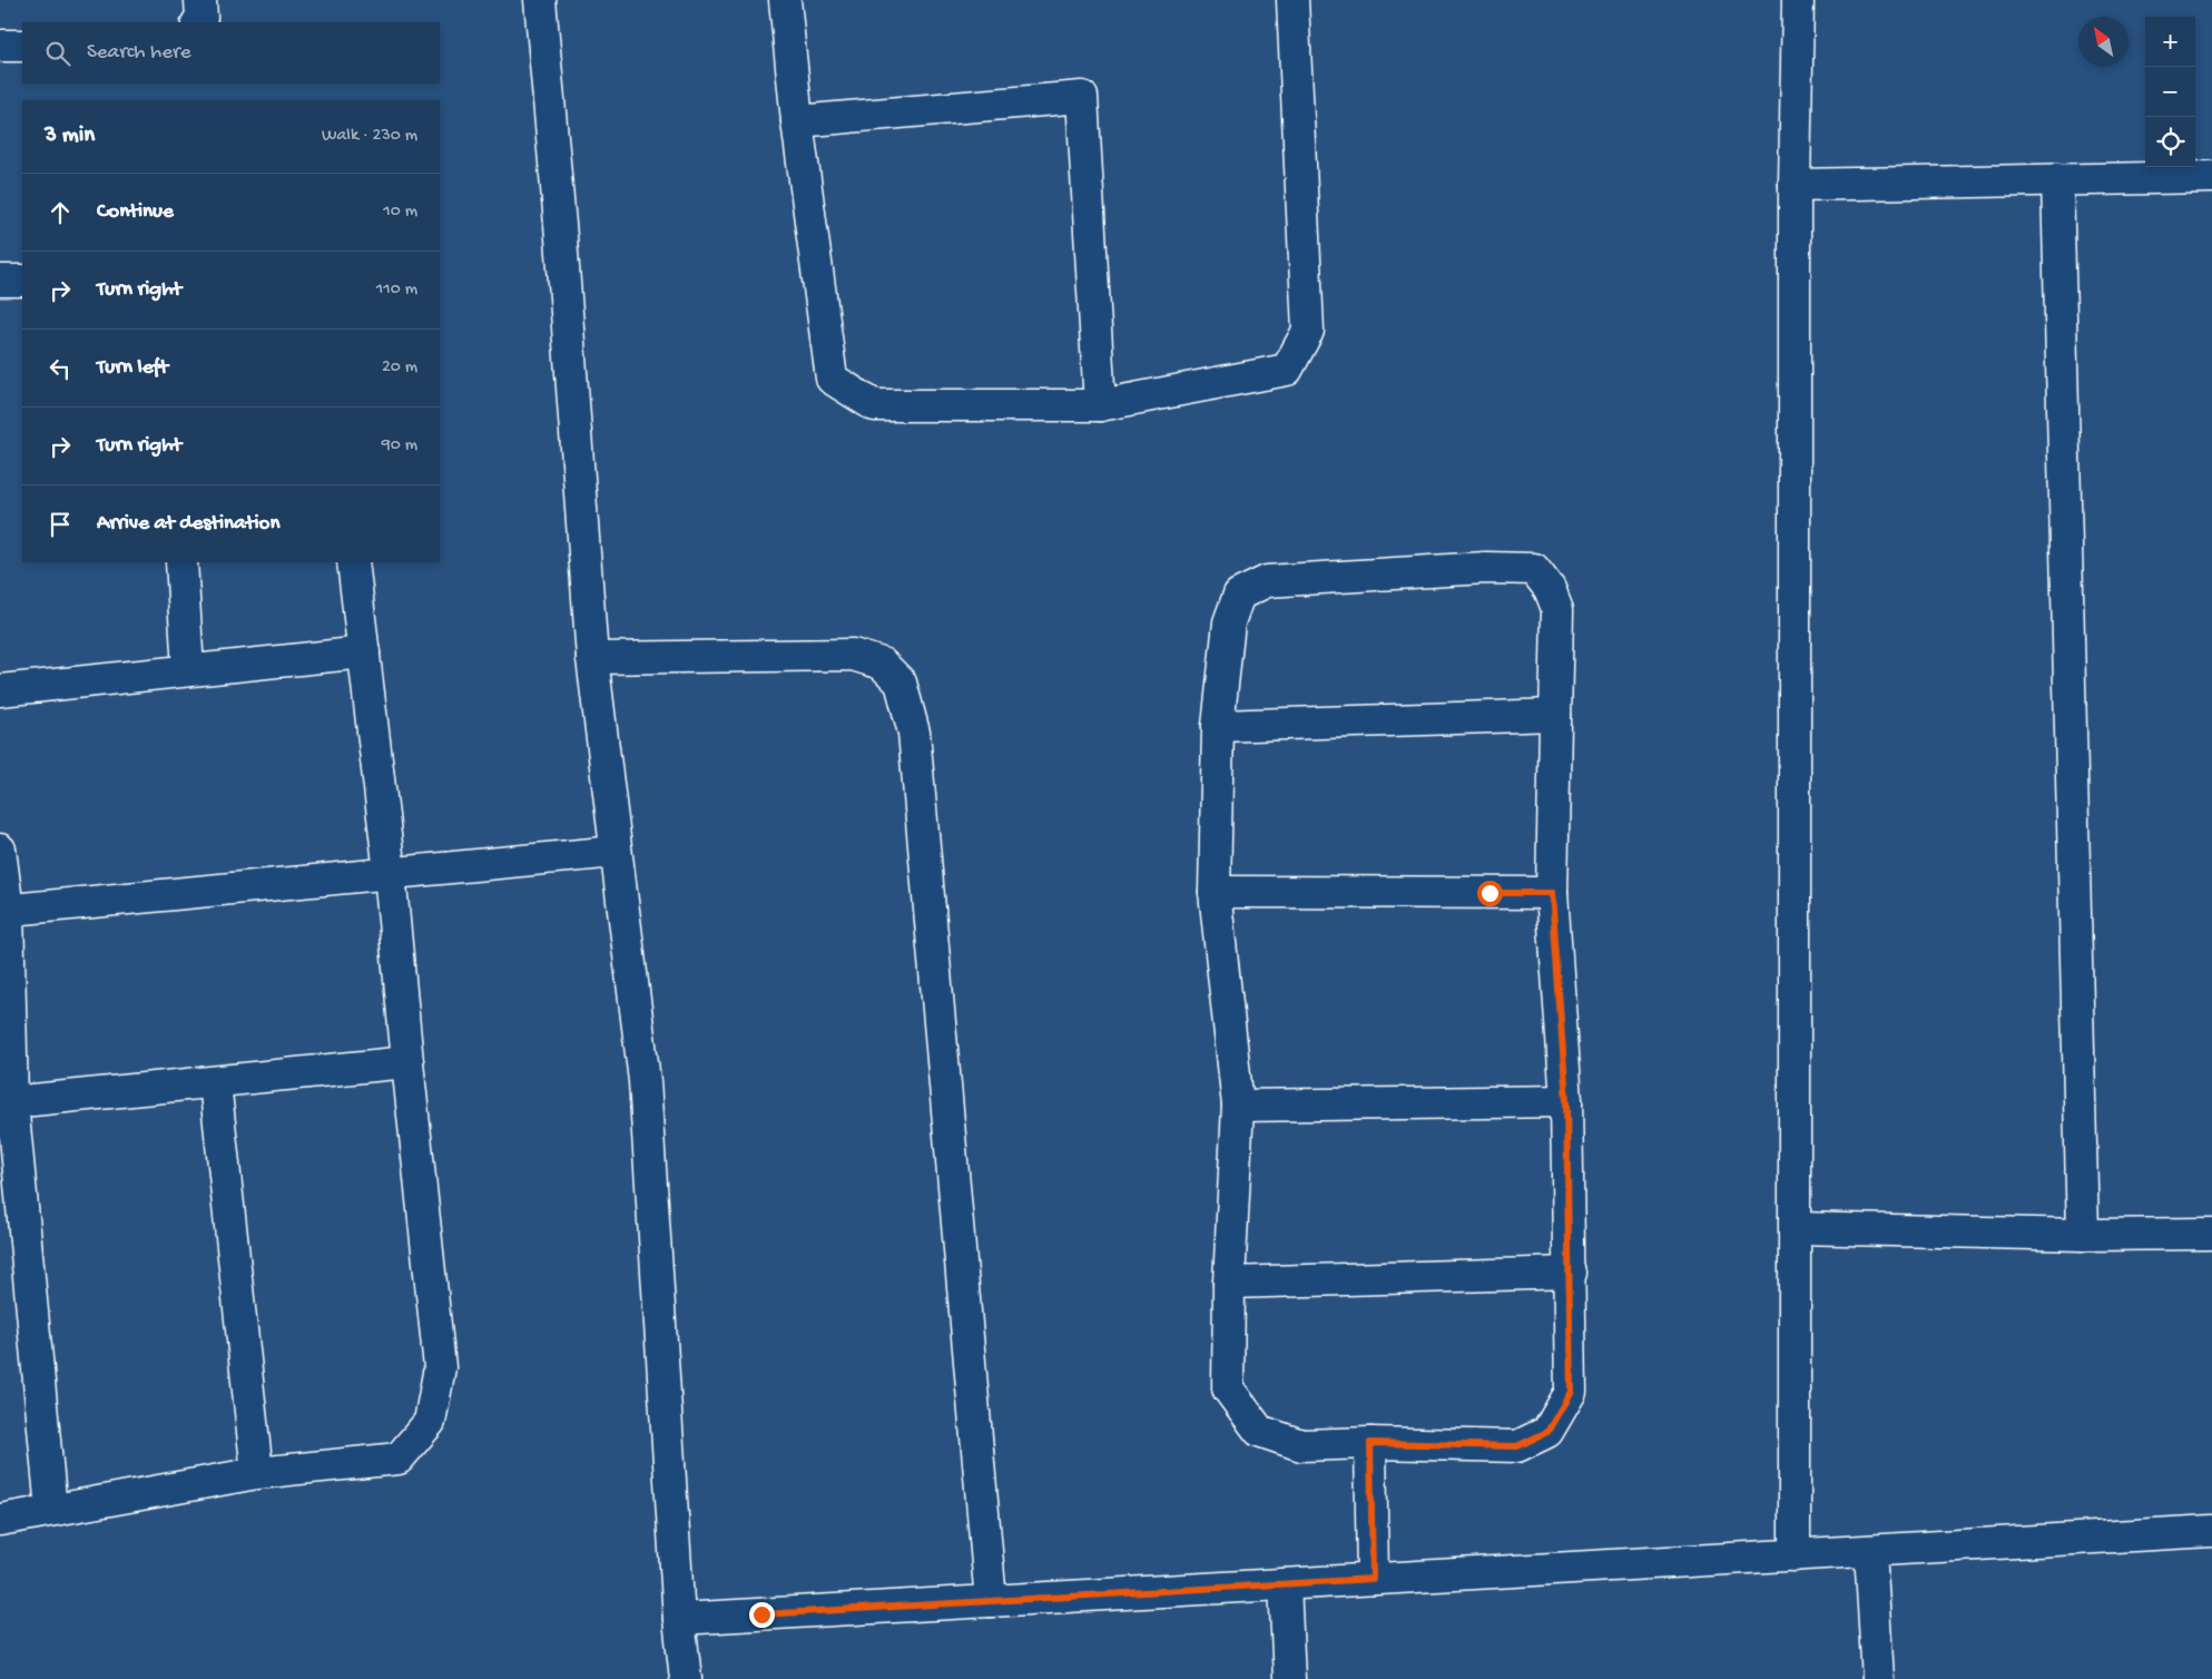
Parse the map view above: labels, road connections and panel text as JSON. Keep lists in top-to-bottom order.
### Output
{
  "north": "top left",
  "page": {
    "map_buttons": ["+", "−"],
    "search": "Search here",
    "heading": ["3 min", "Walk · 230 m"],
    "list": [
      ["Continue", "10 m"],
      ["Turn right", "110 m"],
      ["Turn left", "20 m"],
      ["Turn right", "90 m"],
      "Arrive at destination"
    ]
  }
}
